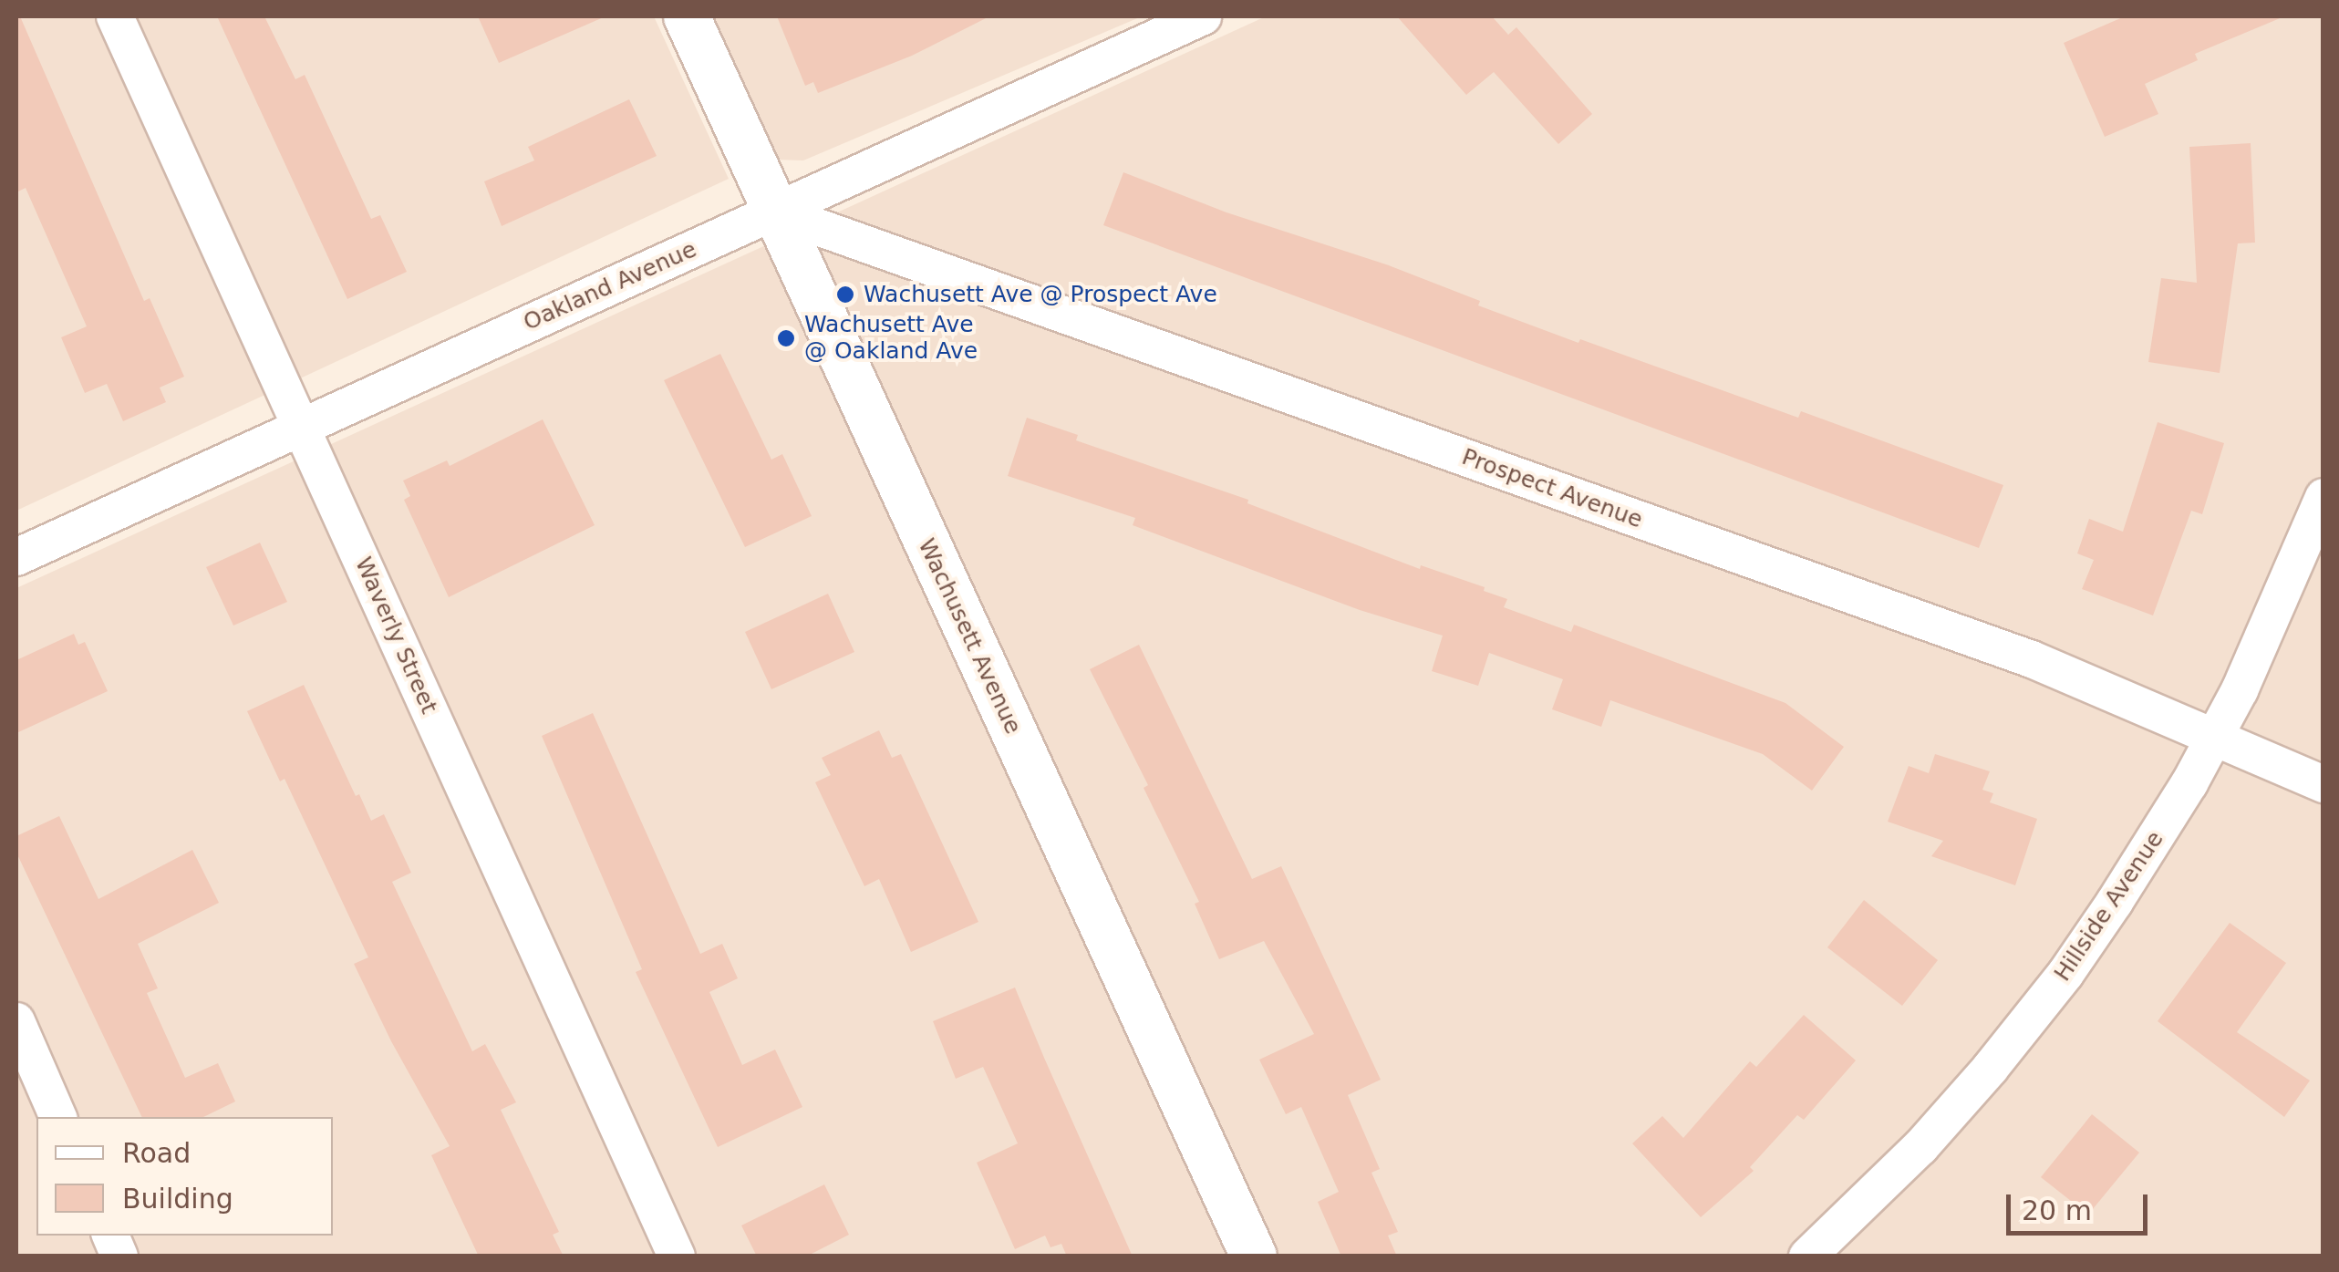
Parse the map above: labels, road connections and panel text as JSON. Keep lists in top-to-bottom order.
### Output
{
  "streets": {
    "street": [
      "Oakland Avenue",
      "Prospect Avenue",
      "Waverly Street",
      "Wachusett Avenue",
      "Hillside Avenue"
    ]
  },
  "crossings": [
    ["Oakland Avenue", "Prospect Avenue"],
    ["Oakland Avenue", "Waverly Street"],
    ["Oakland Avenue", "Wachusett Avenue"],
    ["Prospect Avenue", "Wachusett Avenue"],
    ["Prospect Avenue", "Hillside Avenue"]
  ],
  "places": ["Wachusett Ave @ Prospect Ave", "Wachusett Ave @ Oakland Ave"],
  "legend": ["Road", "Building"],
  "scale_bar": "20 m"
}
